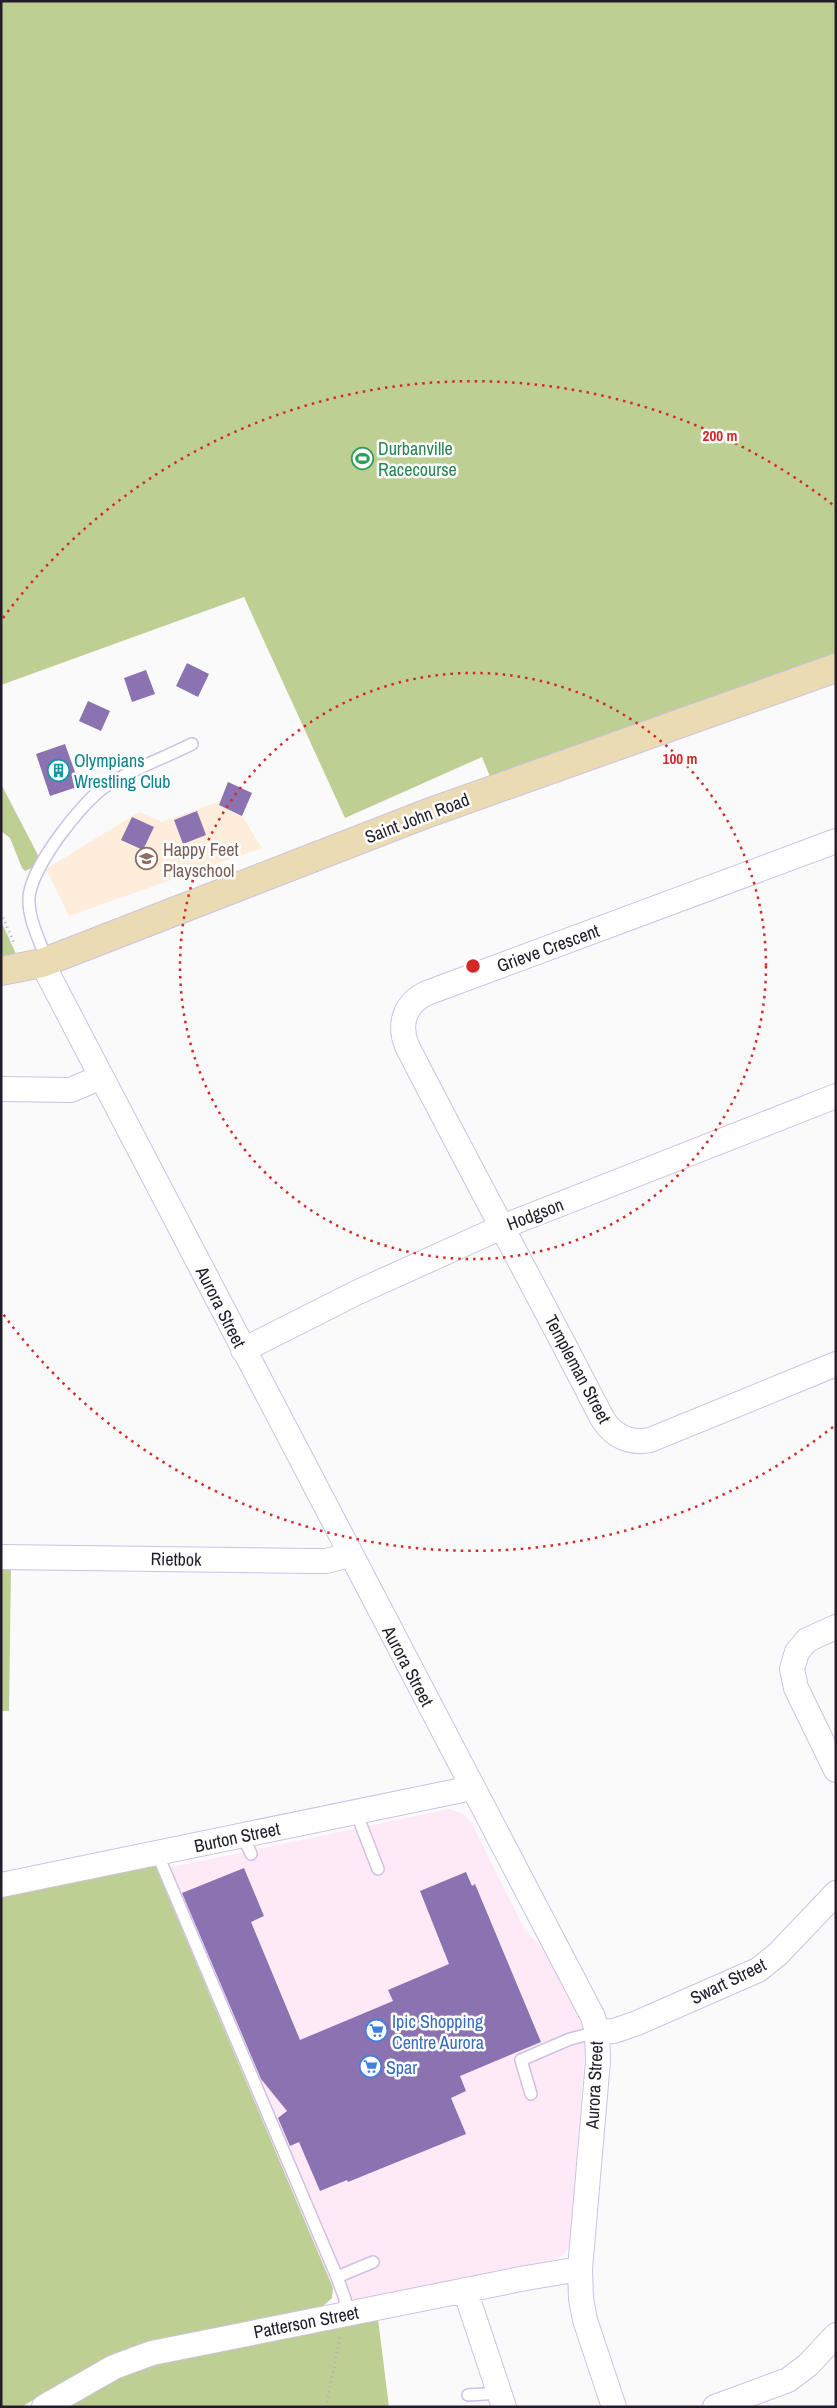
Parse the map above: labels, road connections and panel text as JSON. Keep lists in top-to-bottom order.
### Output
{
  "streets": {
    "main road": ["Saint John Road"],
    "street": [
      "Grieve Crescent",
      "Hodgson",
      "Aurora Street",
      "Templeman Street",
      "Rietbok",
      "Burton Street",
      "Swart Street",
      "Patterson Street"
    ]
  },
  "crossings": [
    ["Saint John Road", "Aurora Street"],
    ["Grieve Crescent", "Hodgson"],
    ["Grieve Crescent", "Templeman Street"],
    ["Hodgson", "Aurora Street"],
    ["Hodgson", "Templeman Street"],
    ["Aurora Street", "Rietbok"],
    ["Aurora Street", "Burton Street"],
    ["Aurora Street", "Swart Street"],
    ["Aurora Street", "Patterson Street"]
  ],
  "places": {
    "sports": ["Durbanville Racecourse"],
    "building": ["Olympians Wrestling Club"],
    "school or university": ["Happy Feet Playschool"],
    "supermarket": ["Ipic Shopping Centre Aurora", "Spar"]
  },
  "rings": ["200 m", "100 m"]
}
